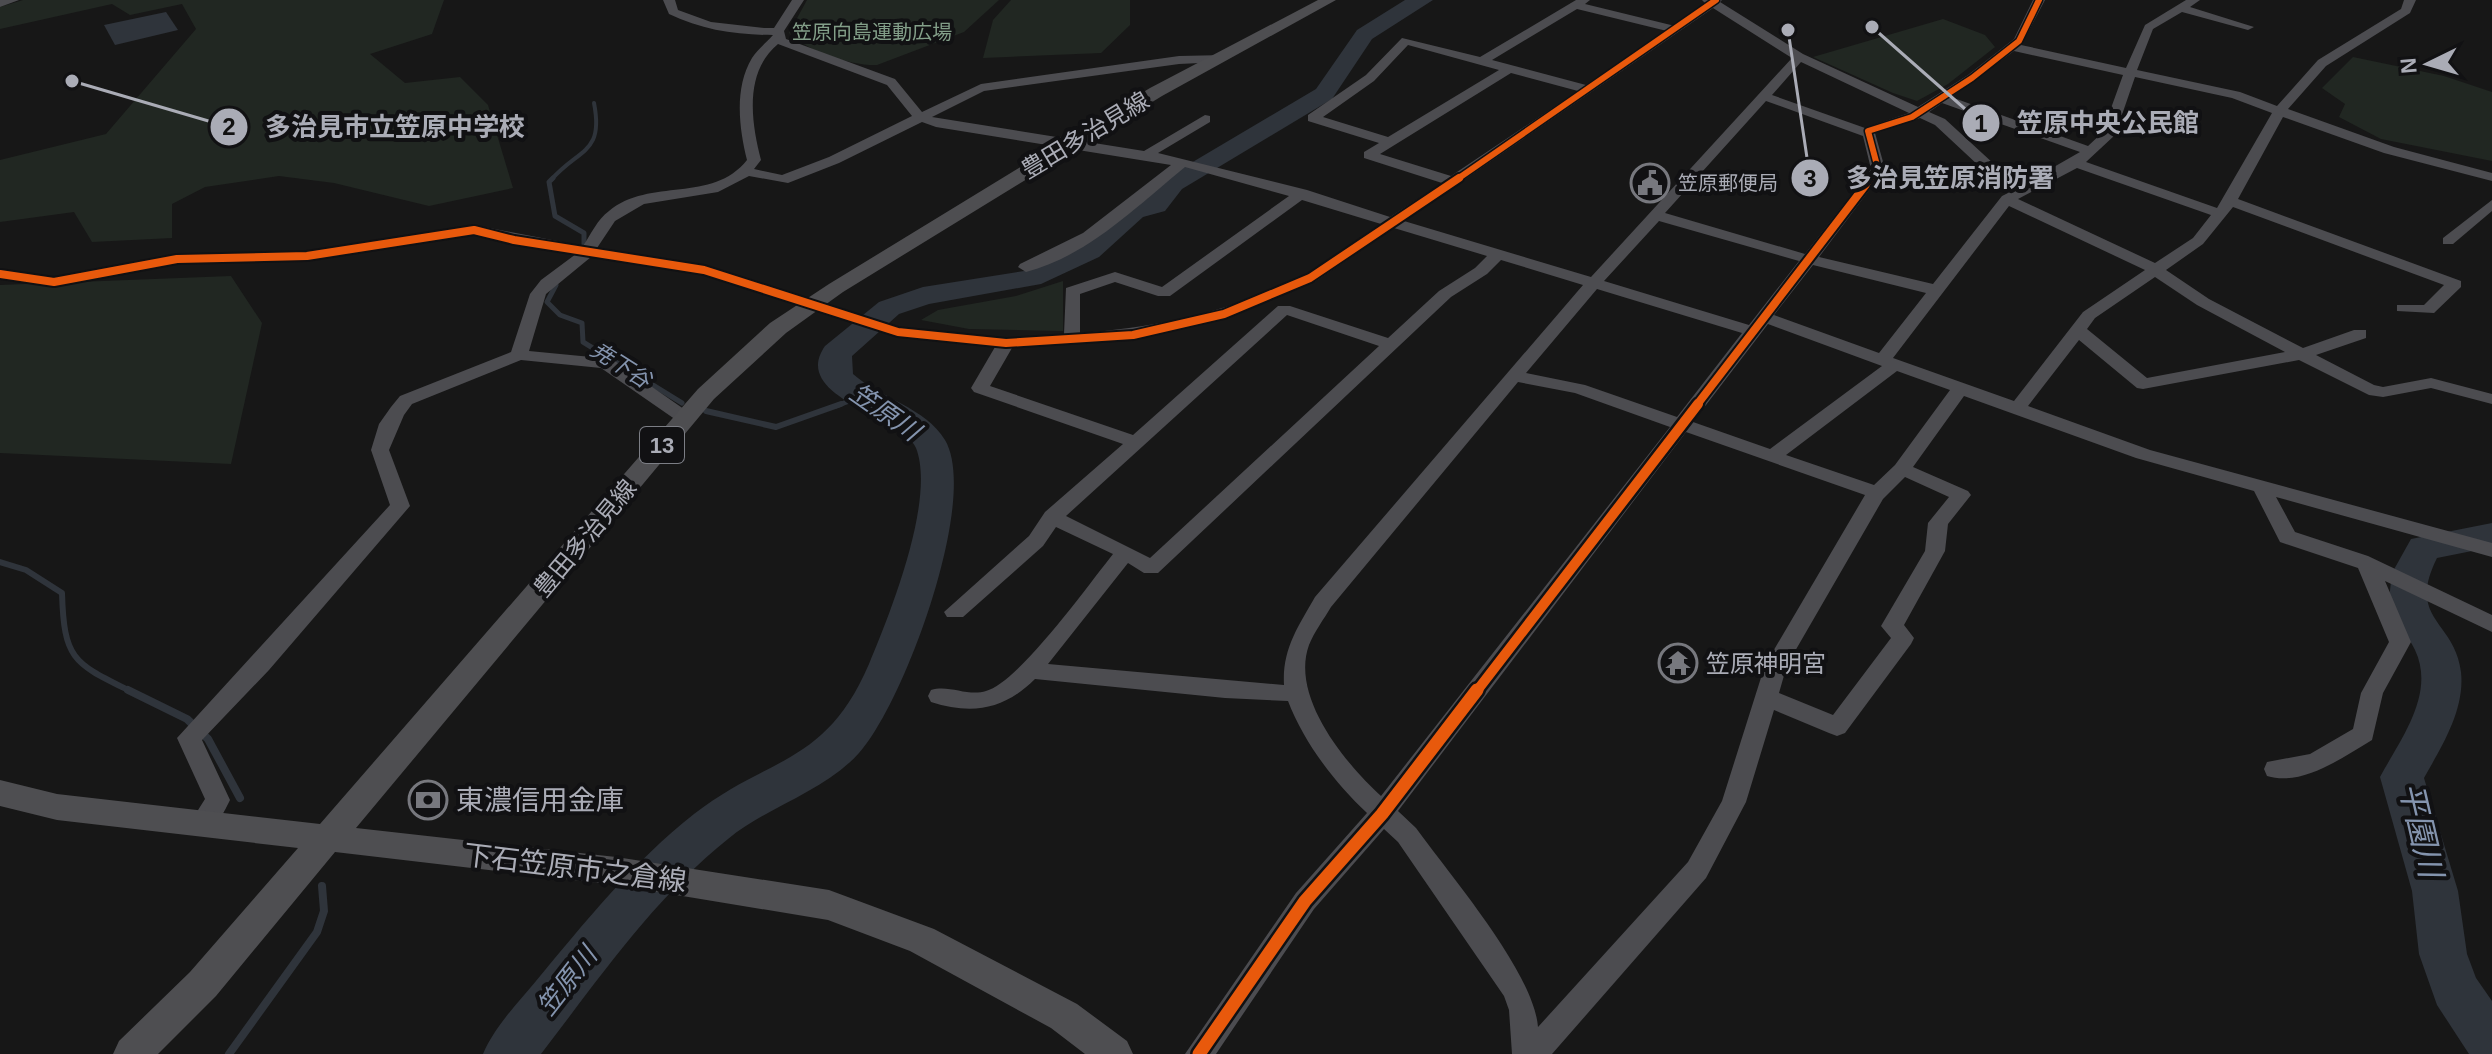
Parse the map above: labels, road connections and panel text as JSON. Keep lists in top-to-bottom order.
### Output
{
  "streets": {
    "main road": ["豊田多治見線", "13", "下石笠原市之倉線"]
  },
  "crossings": [
    ["豊田多治見線", "下石笠原市之倉線"]
  ],
  "water": ["尭下谷", "笠原川", "平園川"],
  "parks": ["笠原向島運動広場"],
  "places": {
    "other": ["笠原中央公民館", "多治見笠原消防署", "多治見市立笠原中学校"],
    "public building": ["笠原郵便局"],
    "temple": ["笠原神明宮"],
    "bank": ["東濃信用金庫"]
  },
  "north": "left"
}
